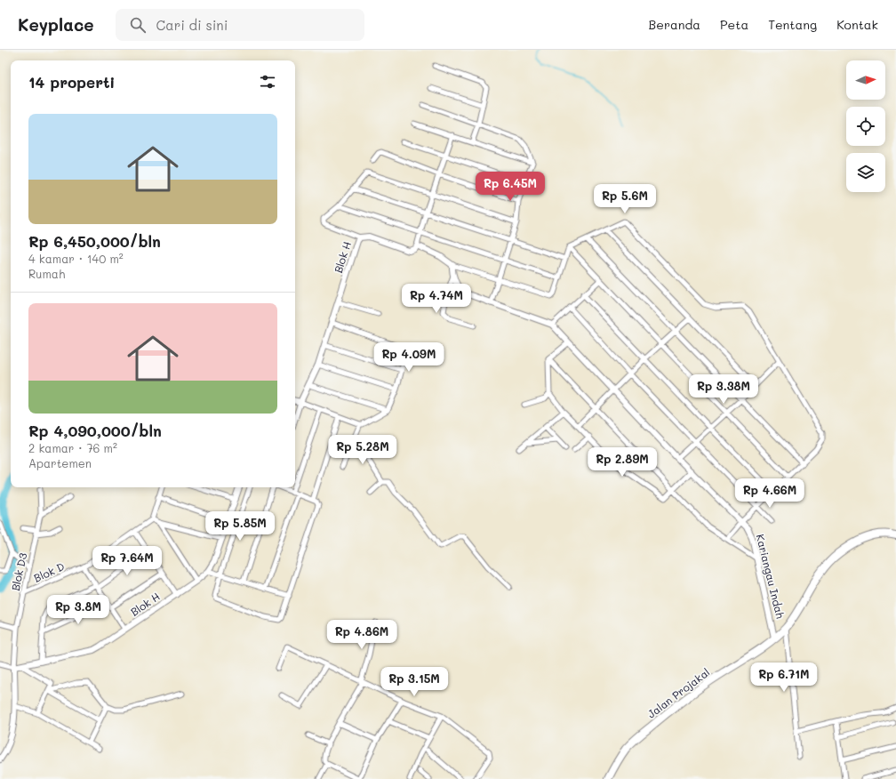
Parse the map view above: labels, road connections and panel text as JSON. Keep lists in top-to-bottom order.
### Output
{
  "streets": {
    "main road": ["Jalan Projakal"],
    "street": [
      "Blok H",
      "Blok D3",
      "Blok D",
      "Kariangau Indah"
    ]
  },
  "crossings": [
    ["Blok H", "Blok D3"],
    ["Blok D3", "Blok D"],
    ["Kariangau Indah", "Jalan Projakal"]
  ],
  "north": "right",
  "page": {
    "header": "Keyplace",
    "search": "Cari di sini",
    "nav": [
      "Beranda",
      "Peta",
      "Tentang",
      "Kontak"
    ],
    "heading": "14 properti",
    "list": [
      {
        "name": "Rp 6,450,000/bln",
        "note": "4 kamar · 140 m² · Rumah"
      },
      {
        "name": "Rp 4,090,000/bln",
        "note": "2 kamar · 76 m² · Apartemen"
      }
    ],
    "price": [
      "Rp 6.45M",
      "Rp 5.6M",
      "Rp 4.74M",
      "Rp 4.09M",
      "Rp 3.38M",
      "Rp 5.28M",
      "Rp 2.89M",
      "Rp 4.66M",
      "Rp 5.85M",
      "Rp 7.64M",
      "Rp 3.8M",
      "Rp 4.86M",
      "Rp 6.71M",
      "Rp 3.15M"
    ]
  }
}
